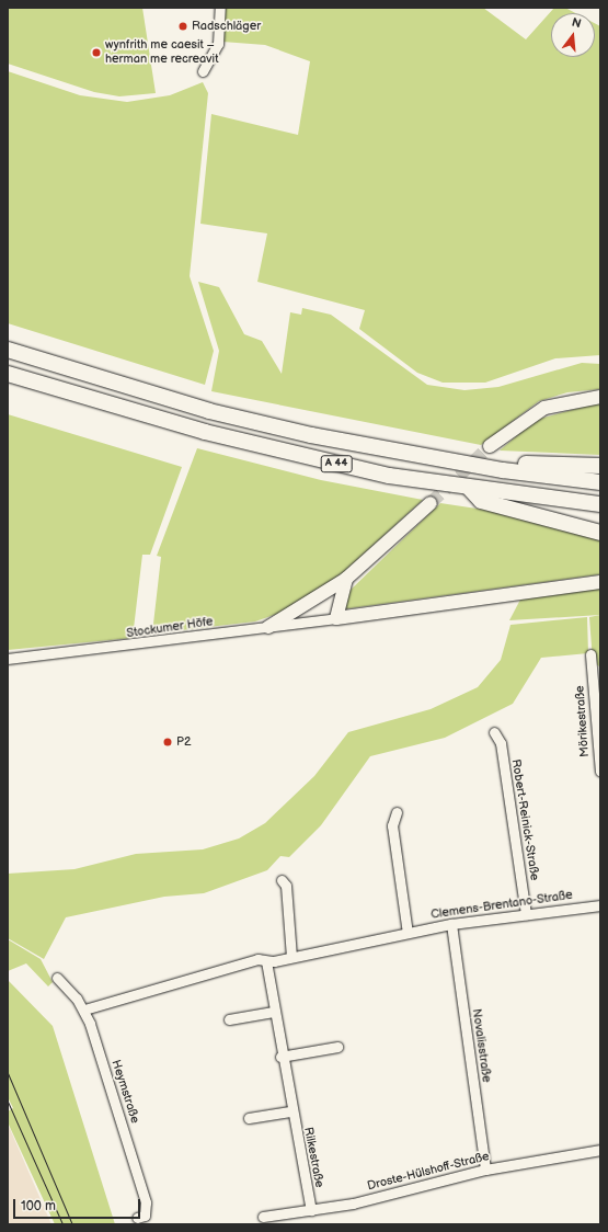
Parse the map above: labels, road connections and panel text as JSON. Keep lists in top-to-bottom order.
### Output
{
  "streets": {
    "highway": ["A 44"],
    "street": [
      "Stockumer Höfe",
      "Mörikestraße",
      "Robert-Reinick-Straße",
      "Clemens-Brentano-Straße",
      "Novalisstraße",
      "Heymstraße",
      "Rilkestraße",
      "Droste-Hülshoff-Straße"
    ]
  },
  "crossings": [
    ["Robert-Reinick-Straße", "Clemens-Brentano-Straße"],
    ["Clemens-Brentano-Straße", "Novalisstraße"],
    ["Clemens-Brentano-Straße", "Heymstraße"],
    ["Clemens-Brentano-Straße", "Rilkestraße"],
    ["Novalisstraße", "Droste-Hülshoff-Straße"],
    ["Rilkestraße", "Droste-Hülshoff-Straße"]
  ],
  "places": ["Radschläger", "wynfrith me caesit – herman me recreavit", "P2"],
  "scale_bar": "100 m",
  "north": "top"
}
